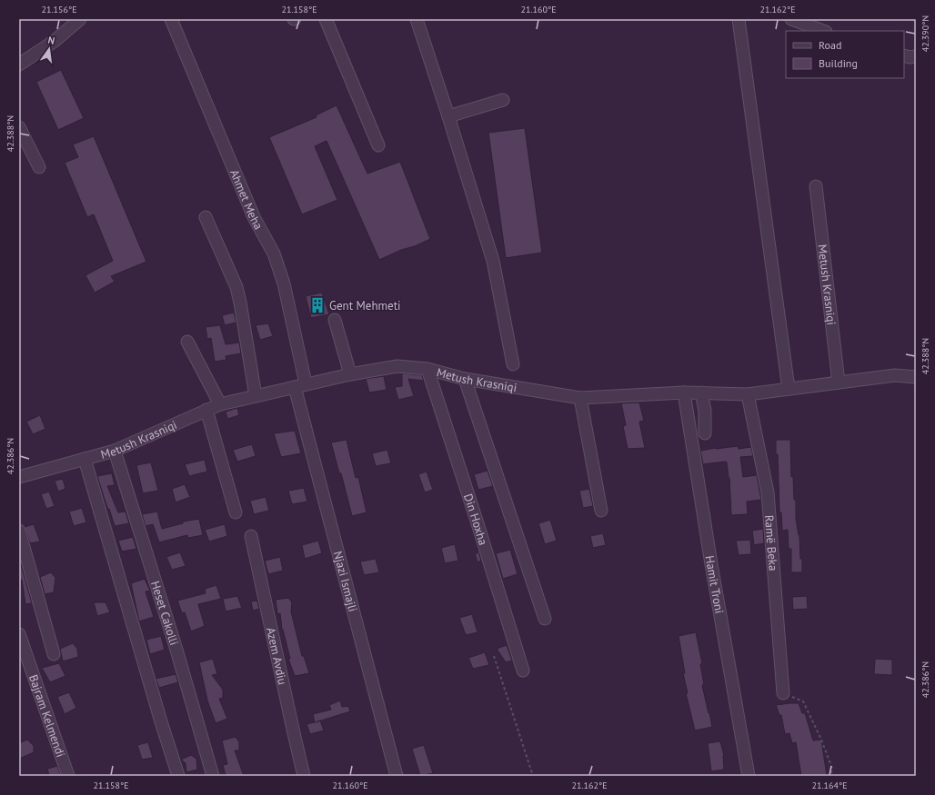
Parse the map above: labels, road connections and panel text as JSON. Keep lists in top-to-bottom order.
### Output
{
  "streets": {
    "street": [
      "Ahmet Meha",
      "Metush Krasniqi",
      "Din Hoxha",
      "Ramë Beka",
      "Njazi Ismajli",
      "Hamit Troni",
      "Heset Cakolli",
      "Azem Avdiu",
      "Bajram Kelmendi"
    ]
  },
  "crossings": [
    ["Ahmet Meha", "Metush Krasniqi"],
    ["Ahmet Meha", "Njazi Ismajli"],
    ["Metush Krasniqi", "Din Hoxha"],
    ["Metush Krasniqi", "Ramë Beka"],
    ["Metush Krasniqi", "Njazi Ismajli"],
    ["Metush Krasniqi", "Hamit Troni"],
    ["Metush Krasniqi", "Heset Cakolli"]
  ],
  "places": {
    "building": ["Gent Mehmeti"]
  },
  "legend": ["Road", "Building"],
  "north": "top",
  "coordinates": [
    "21.156°E",
    "21.158°E",
    "21.160°E",
    "21.162°E",
    "42.390°N",
    "42.388°N",
    "42.386°N",
    "21.164°E"
  ]
}
